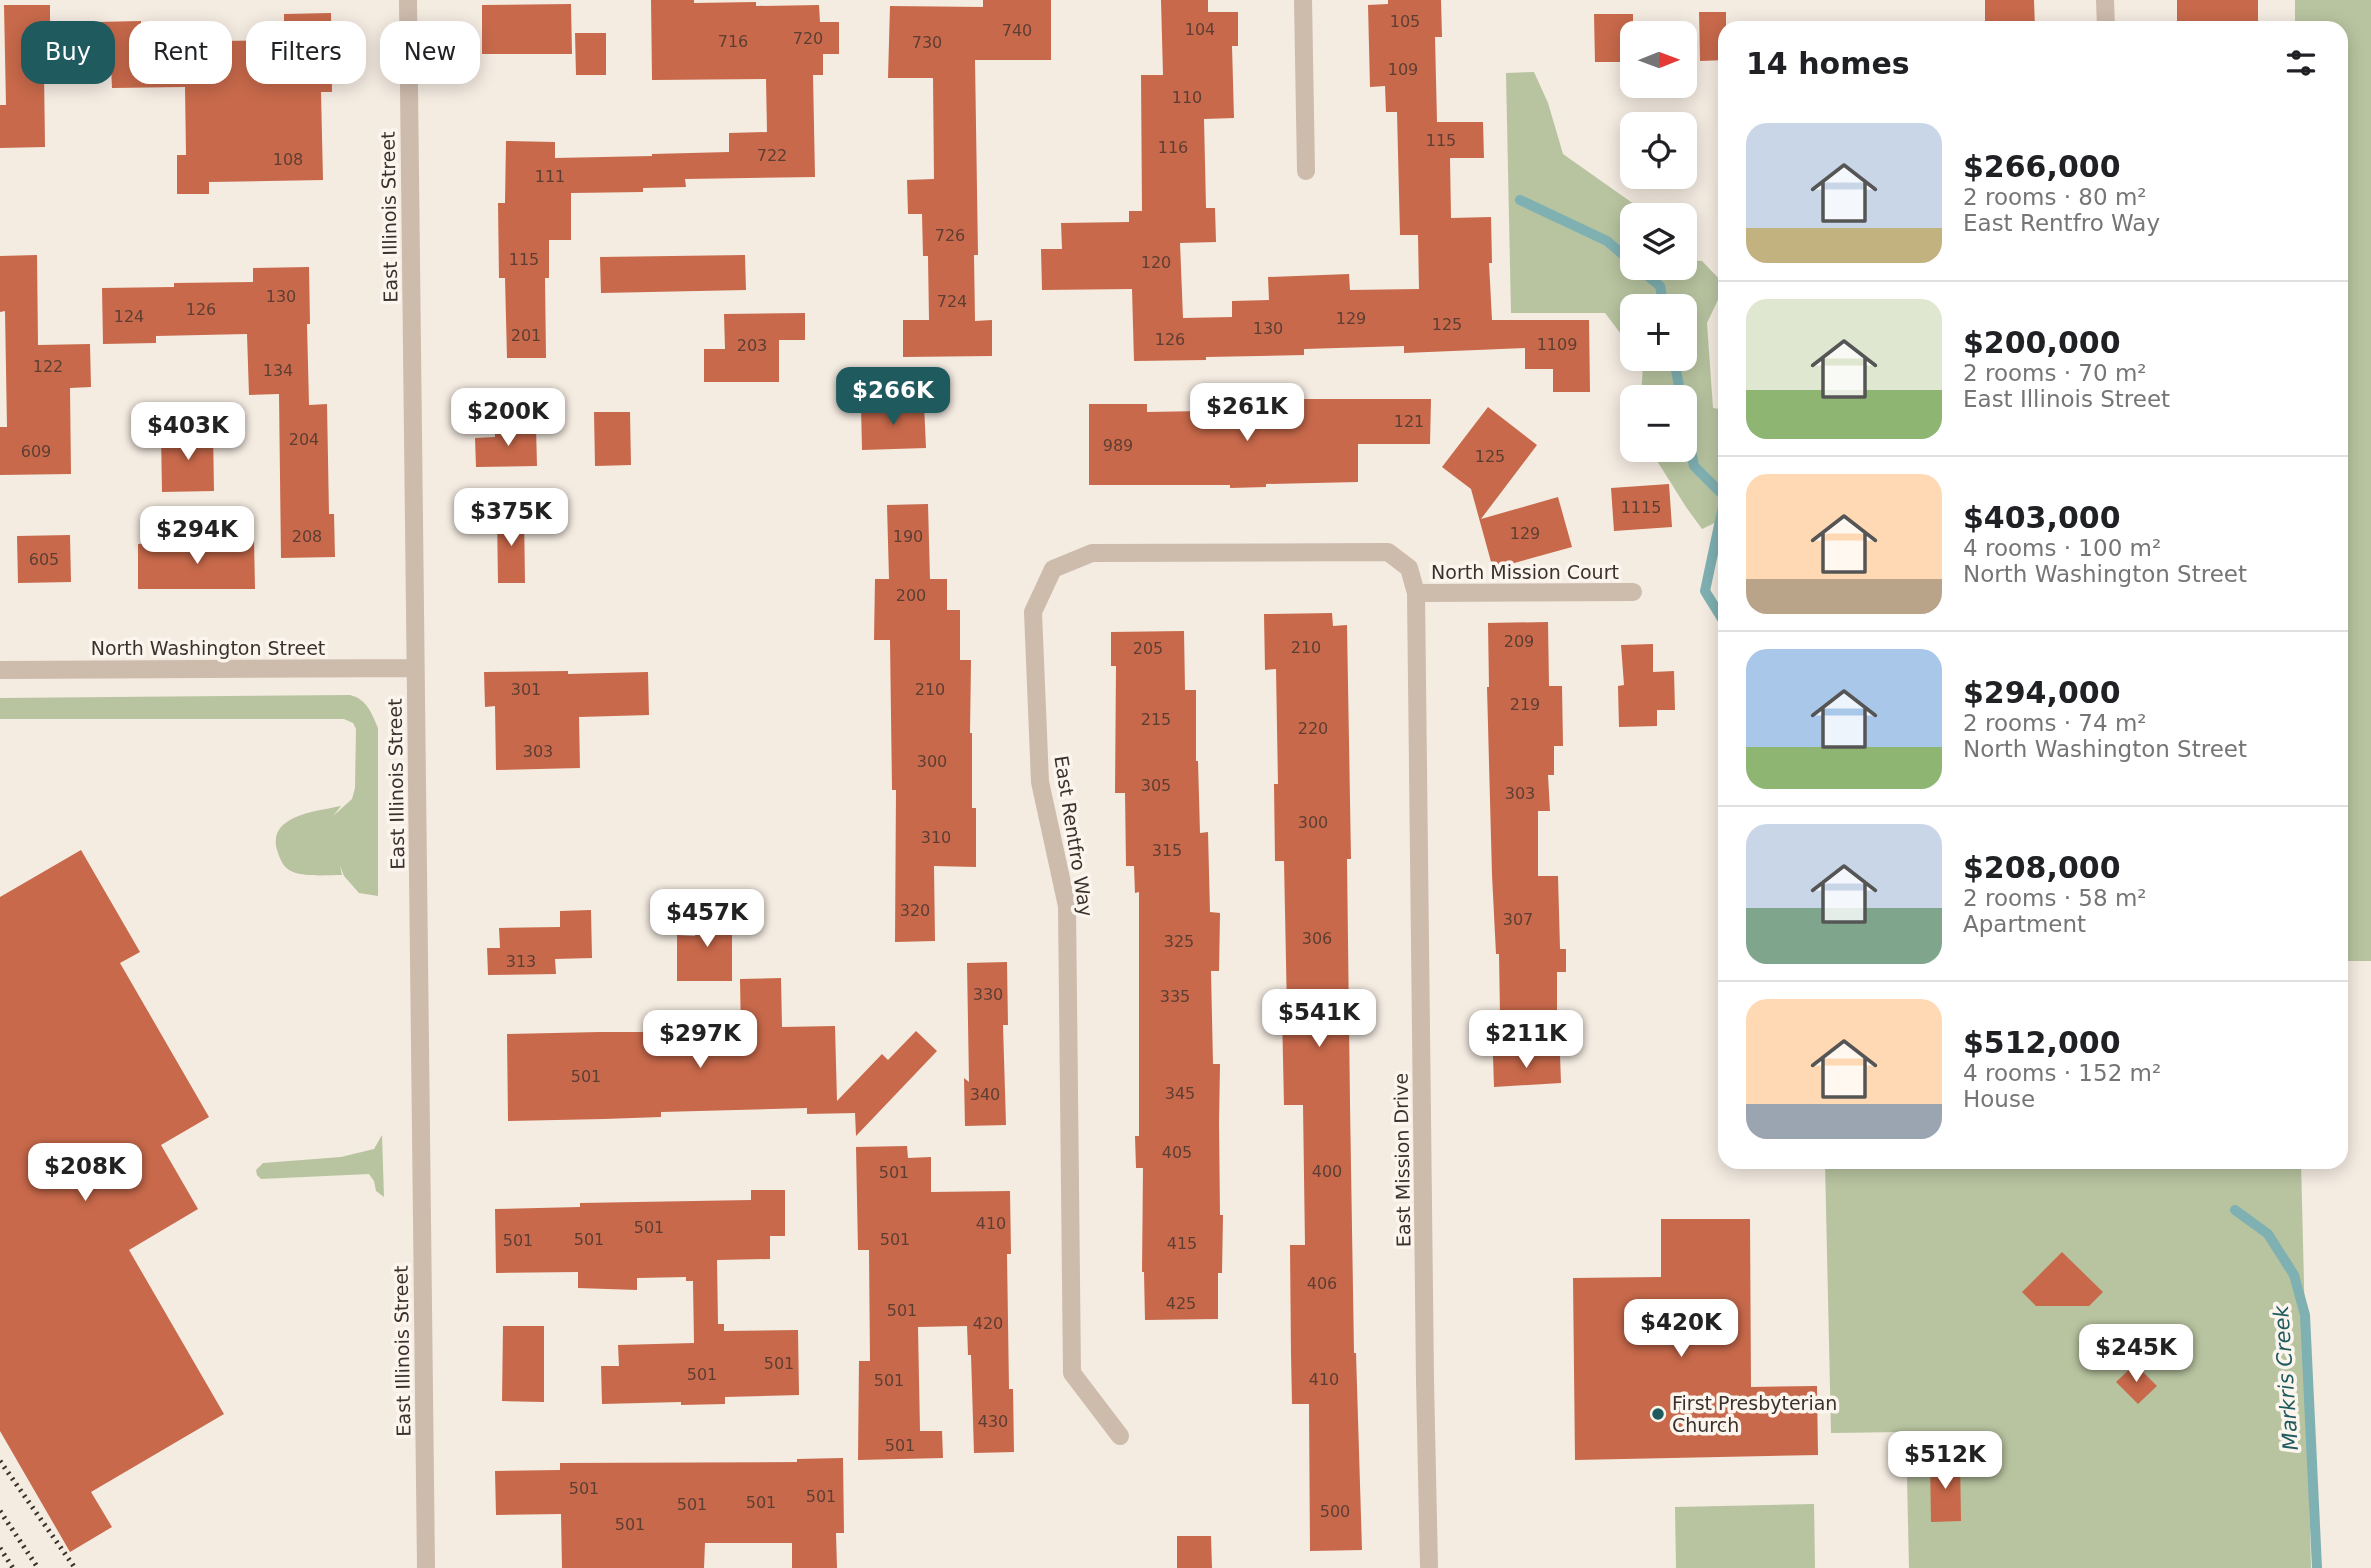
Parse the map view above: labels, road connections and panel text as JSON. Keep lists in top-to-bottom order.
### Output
{
  "streets": {
    "street": [
      "East Illinois Street",
      "North Mission Court",
      "North Washington Street",
      "East Rentfro Way",
      "East Mission Drive"
    ]
  },
  "crossings": [
    ["East Illinois Street", "North Washington Street"],
    ["North Mission Court", "East Mission Drive"],
    ["East Rentfro Way", "East Mission Drive"]
  ],
  "water": ["Markris Creek"],
  "places": ["First Presbyterian Church"],
  "house_numbers": [
    "105",
    "104",
    "740",
    "720",
    "716",
    "730",
    "109",
    "110",
    "115",
    "116",
    "722",
    "108",
    "111",
    "726",
    "115",
    "120",
    "130",
    "724",
    "126",
    "124",
    "129",
    "125",
    "130",
    "201",
    "126",
    "1109",
    "203",
    "122",
    "134",
    "121",
    "204",
    "989",
    "609",
    "125",
    "1115",
    "129",
    "208",
    "190",
    "605",
    "200",
    "209",
    "210",
    "205",
    "301",
    "210",
    "219",
    "215",
    "220",
    "303",
    "300",
    "305",
    "303",
    "300",
    "310",
    "315",
    "320",
    "307",
    "306",
    "325",
    "313",
    "330",
    "335",
    "501",
    "345",
    "340",
    "405",
    "400",
    "501",
    "410",
    "501",
    "501",
    "501",
    "501",
    "415",
    "406",
    "425",
    "501",
    "420",
    "501",
    "501",
    "410",
    "501",
    "430",
    "501",
    "501",
    "501",
    "501",
    "501",
    "500",
    "501"
  ],
  "north": "right",
  "page": {
    "map_buttons": ["+", "−"],
    "chip": [
      "Buy",
      "Rent",
      "Filters",
      "New"
    ],
    "heading": "14 homes",
    "list": [
      {
        "name": "$266,000",
        "note": "2 rooms · 80 m² · East Rentfro Way"
      },
      {
        "name": "$200,000",
        "note": "2 rooms · 70 m² · East Illinois Street"
      },
      {
        "name": "$403,000",
        "note": "4 rooms · 100 m² · North Washington Street"
      },
      {
        "name": "$294,000",
        "note": "2 rooms · 74 m² · North Washington Street"
      },
      {
        "name": "$208,000",
        "note": "2 rooms · 58 m² · Apartment"
      },
      {
        "name": "$512,000",
        "note": "4 rooms · 152 m² · House"
      }
    ],
    "price": [
      "$266K",
      "$261K",
      "$200K",
      "$403K",
      "$375K",
      "$294K",
      "$457K",
      "$541K",
      "$297K",
      "$211K",
      "$208K",
      "$420K",
      "$245K",
      "$512K"
    ]
  }
}
